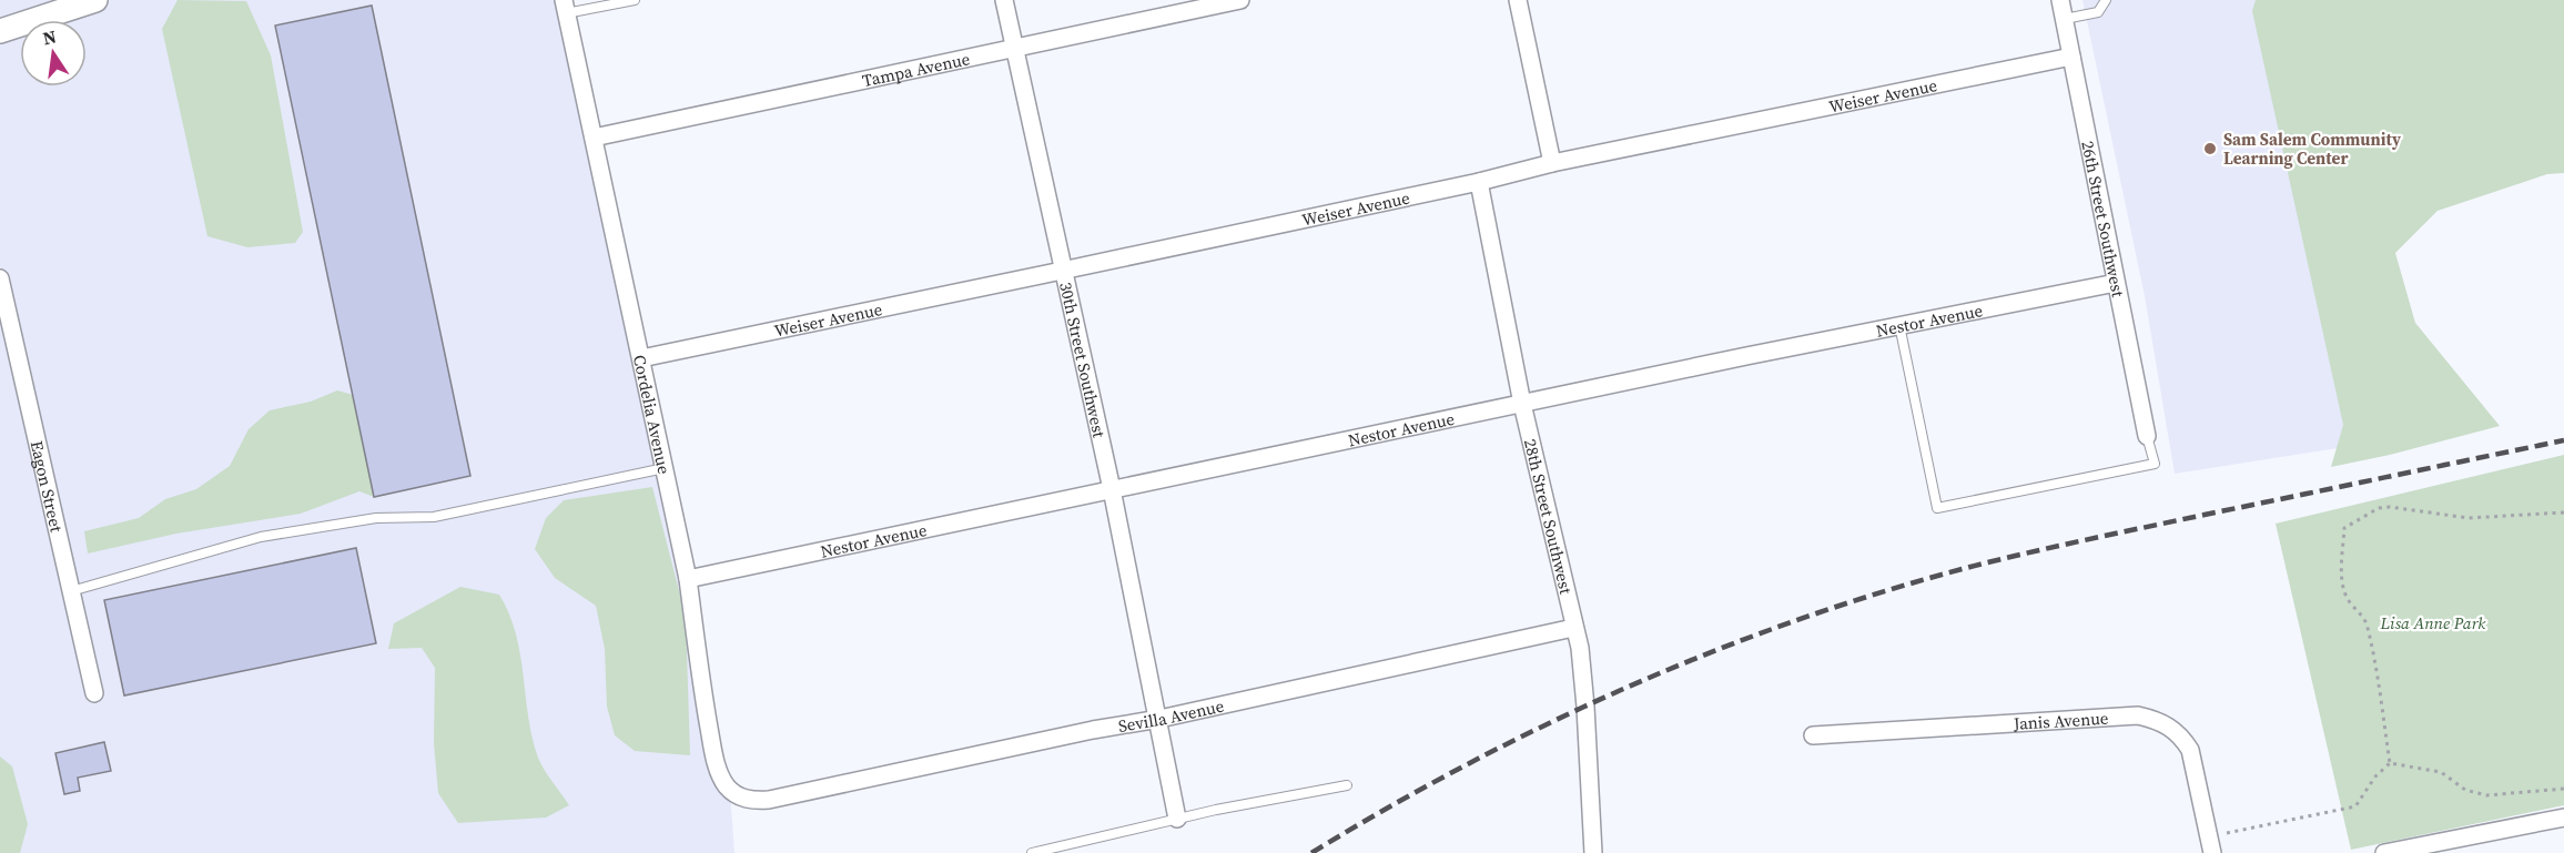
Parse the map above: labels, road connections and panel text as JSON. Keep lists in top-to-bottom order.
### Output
{
  "streets": {
    "street": [
      "Tampa Avenue",
      "Weiser Avenue",
      "26th Street Southwest",
      "Nestor Avenue",
      "30th Street Southwest",
      "Cordelia Avenue",
      "Eagon Street",
      "28th Street Southwest",
      "Sevilla Avenue",
      "Janis Avenue"
    ]
  },
  "crossings": [
    ["Tampa Avenue", "30th Street Southwest"],
    ["Tampa Avenue", "Cordelia Avenue"],
    ["Weiser Avenue", "26th Street Southwest"],
    ["Weiser Avenue", "30th Street Southwest"],
    ["Weiser Avenue", "Cordelia Avenue"],
    ["Weiser Avenue", "28th Street Southwest"],
    ["26th Street Southwest", "Nestor Avenue"],
    ["Nestor Avenue", "30th Street Southwest"],
    ["Nestor Avenue", "Cordelia Avenue"],
    ["Nestor Avenue", "28th Street Southwest"],
    ["30th Street Southwest", "Sevilla Avenue"],
    ["Cordelia Avenue", "Sevilla Avenue"],
    ["28th Street Southwest", "Sevilla Avenue"]
  ],
  "parks": ["Lisa Anne Park"],
  "places": ["Sam Salem Community Learning Center"],
  "north": "top"
}
